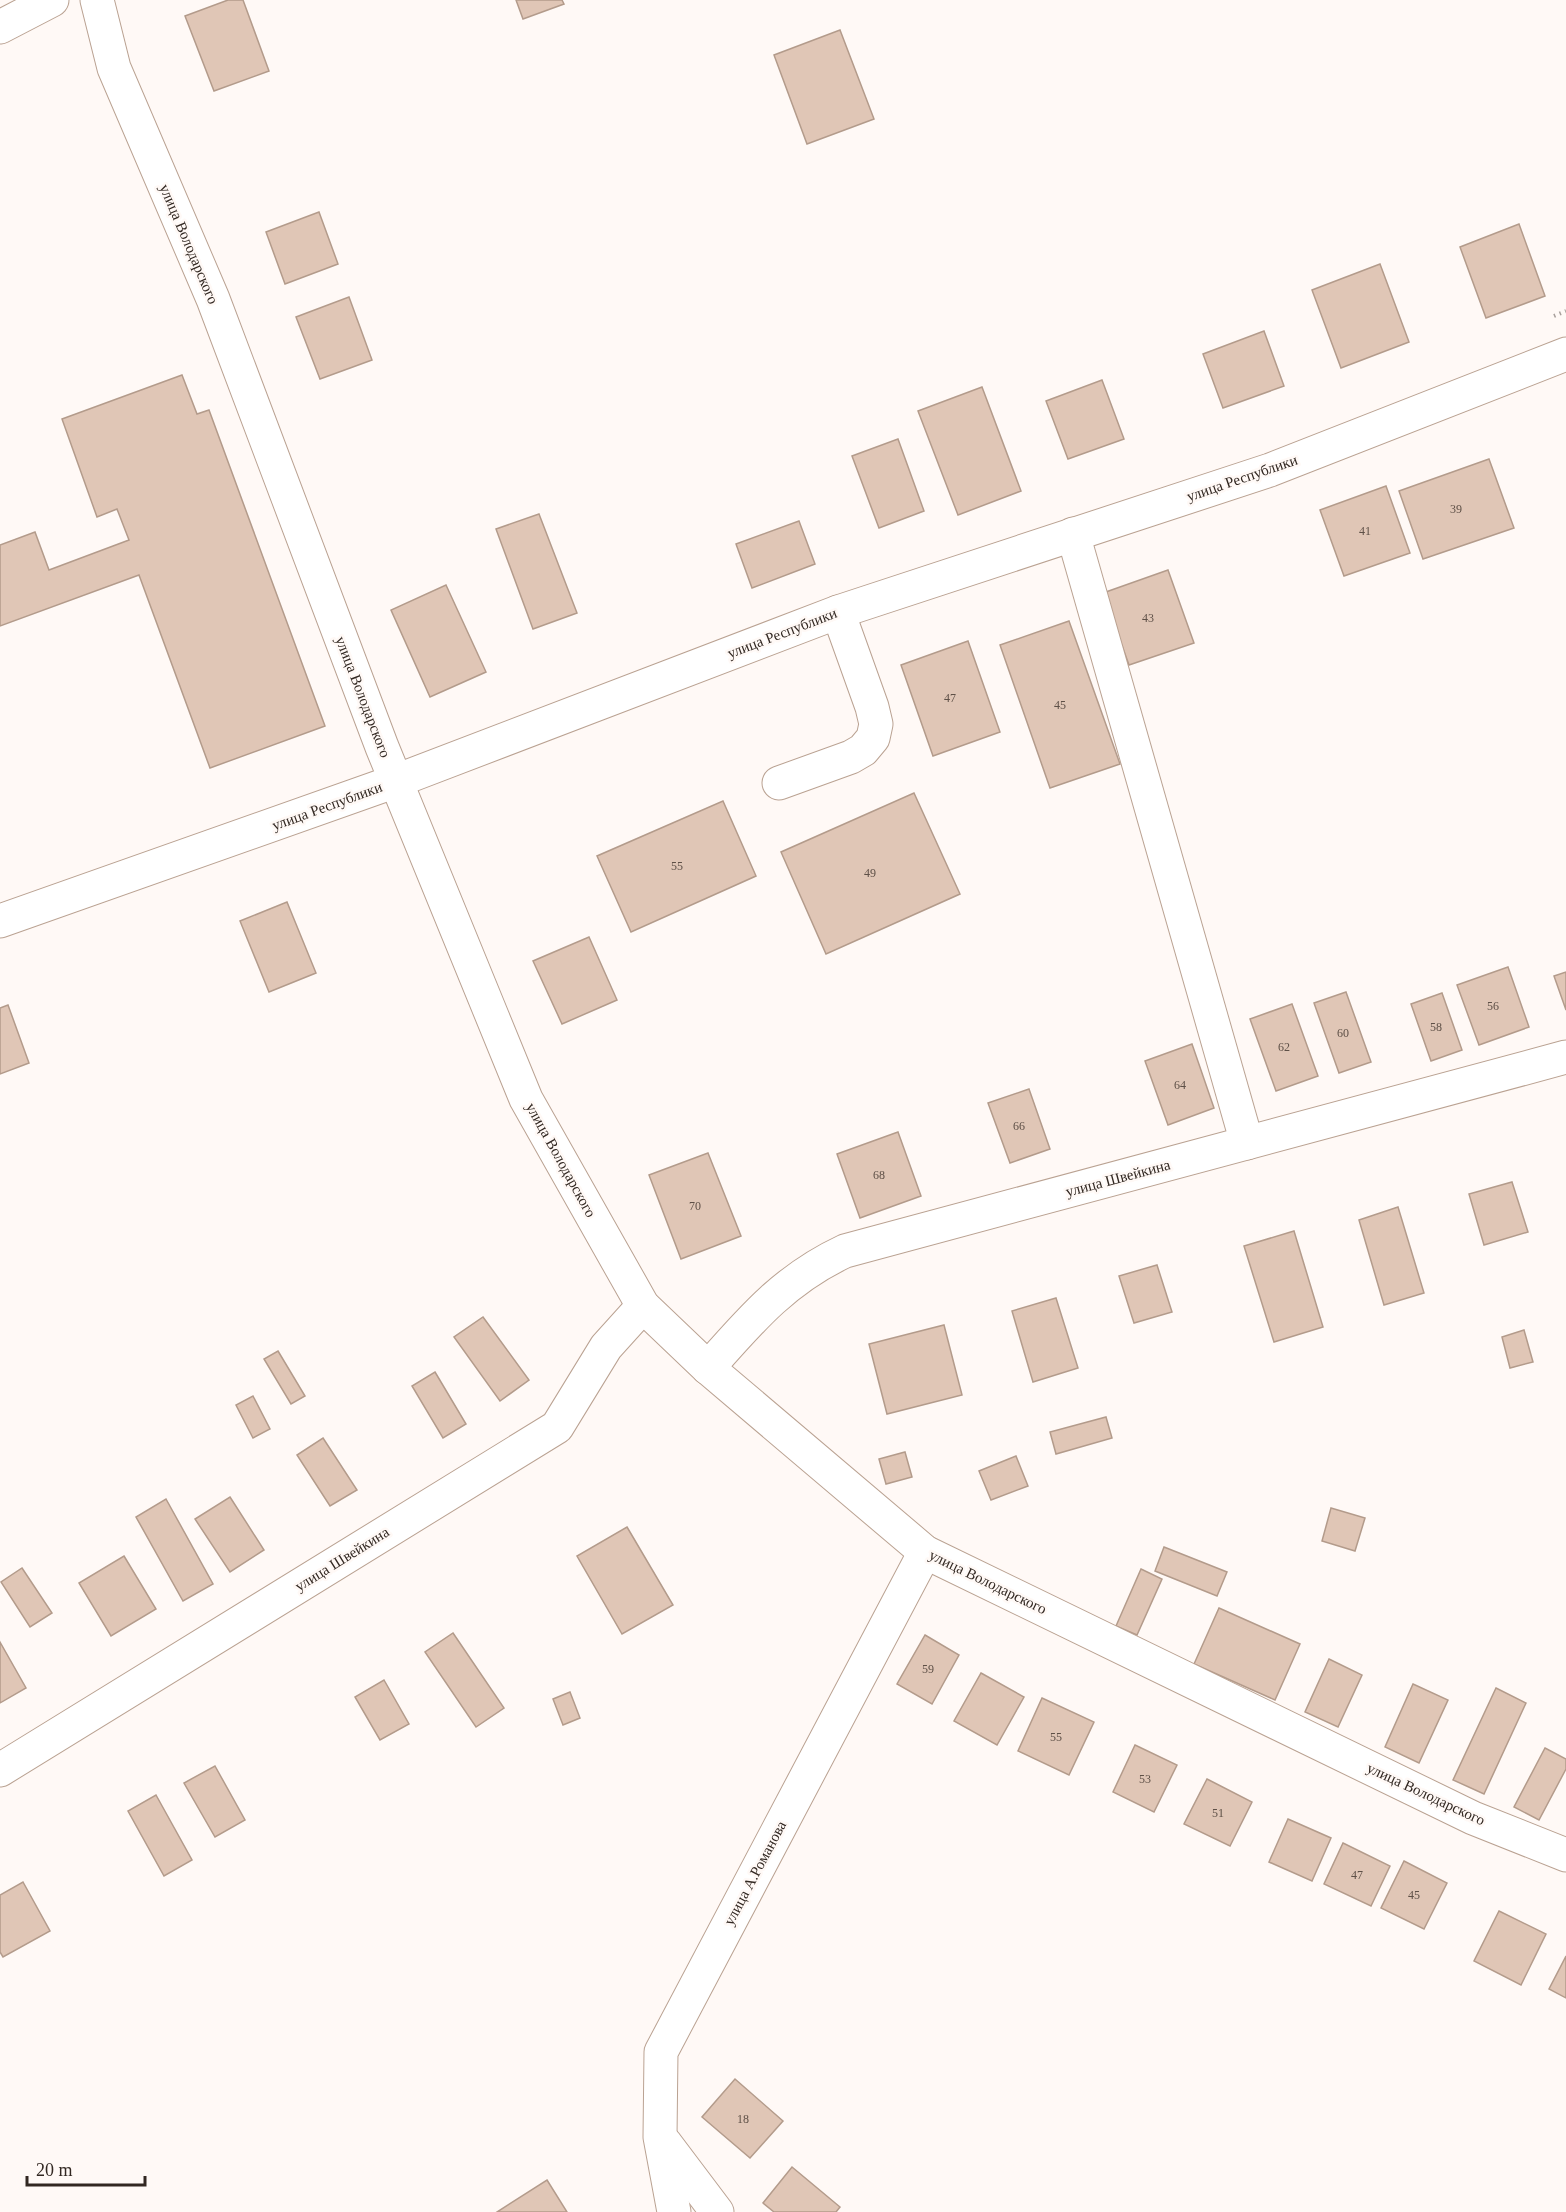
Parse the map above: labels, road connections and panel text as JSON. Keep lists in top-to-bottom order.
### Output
{
  "streets": {
    "street": [
      "улица Володарского",
      "улица Республики",
      "улица Швейкина",
      "улица А.Романова"
    ]
  },
  "crossings": [
    ["улица Володарского", "улица Республики"],
    ["улица Володарского", "улица Швейкина"],
    ["улица Володарского", "улица А.Романова"]
  ],
  "house_numbers": [
    "39",
    "41",
    "43",
    "47",
    "45",
    "55",
    "49",
    "56",
    "58",
    "60",
    "62",
    "64",
    "66",
    "68",
    "70",
    "59",
    "55",
    "53",
    "51",
    "47",
    "45",
    "18"
  ],
  "scale_bar": "20 m"
}
